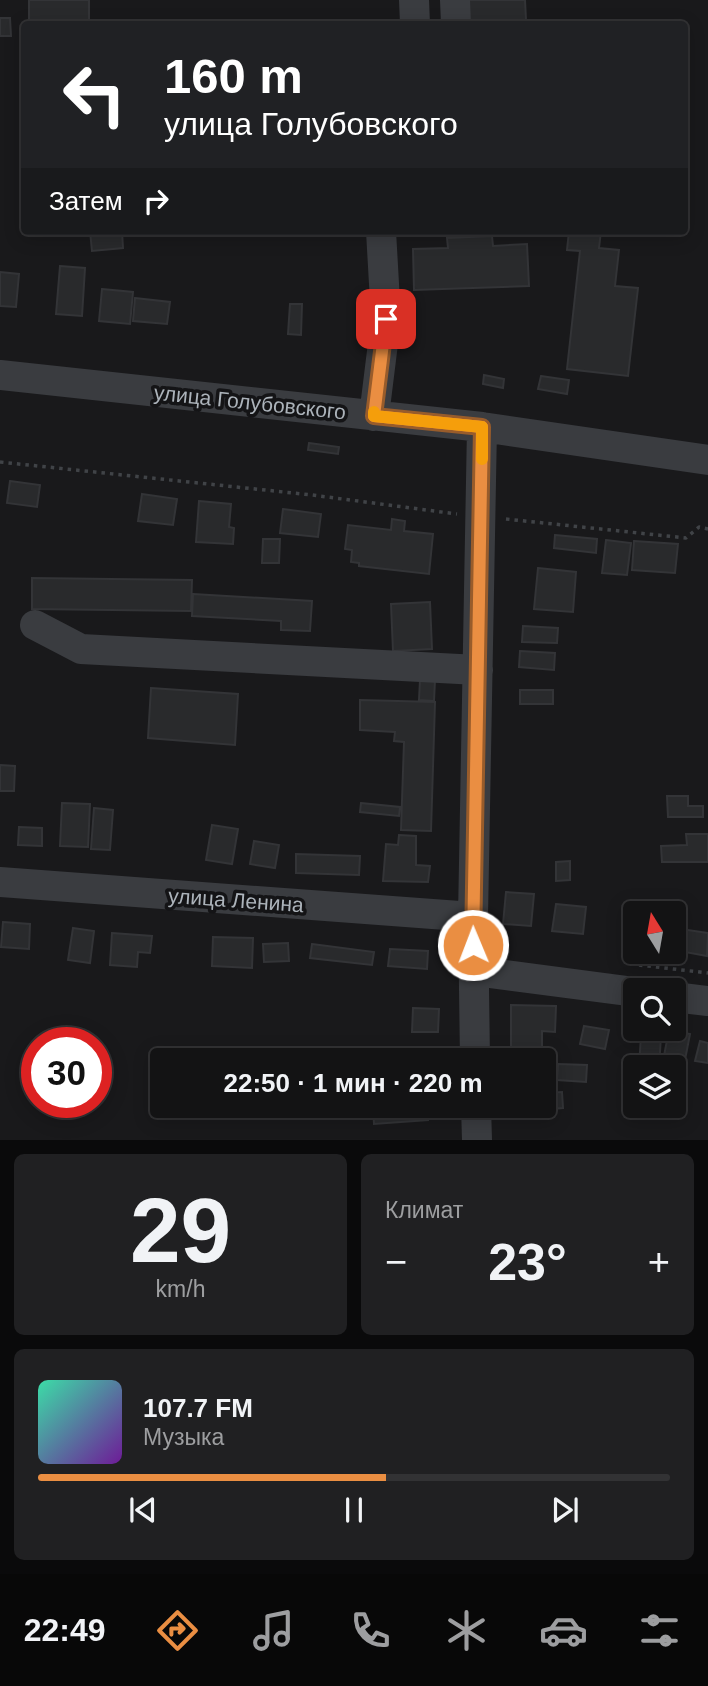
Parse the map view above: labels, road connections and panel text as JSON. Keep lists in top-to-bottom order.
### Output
{
  "streets": {
    "street": ["улица Голубовского", "улица Ленина"]
  },
  "north": "top",
  "page": {
    "turn": ["160 m", "улица Голубовского"],
    "then": "Затем",
    "limit": "30",
    "trip": "22:50 · 1 мин · 220 m",
    "tile": [
      ["29", "km/h"],
      "Климат"
    ],
    "heat": ["−", "23°", "+"],
    "song": ["107.7 FM", "Музыка"],
    "tabs": "22:49"
  }
}
